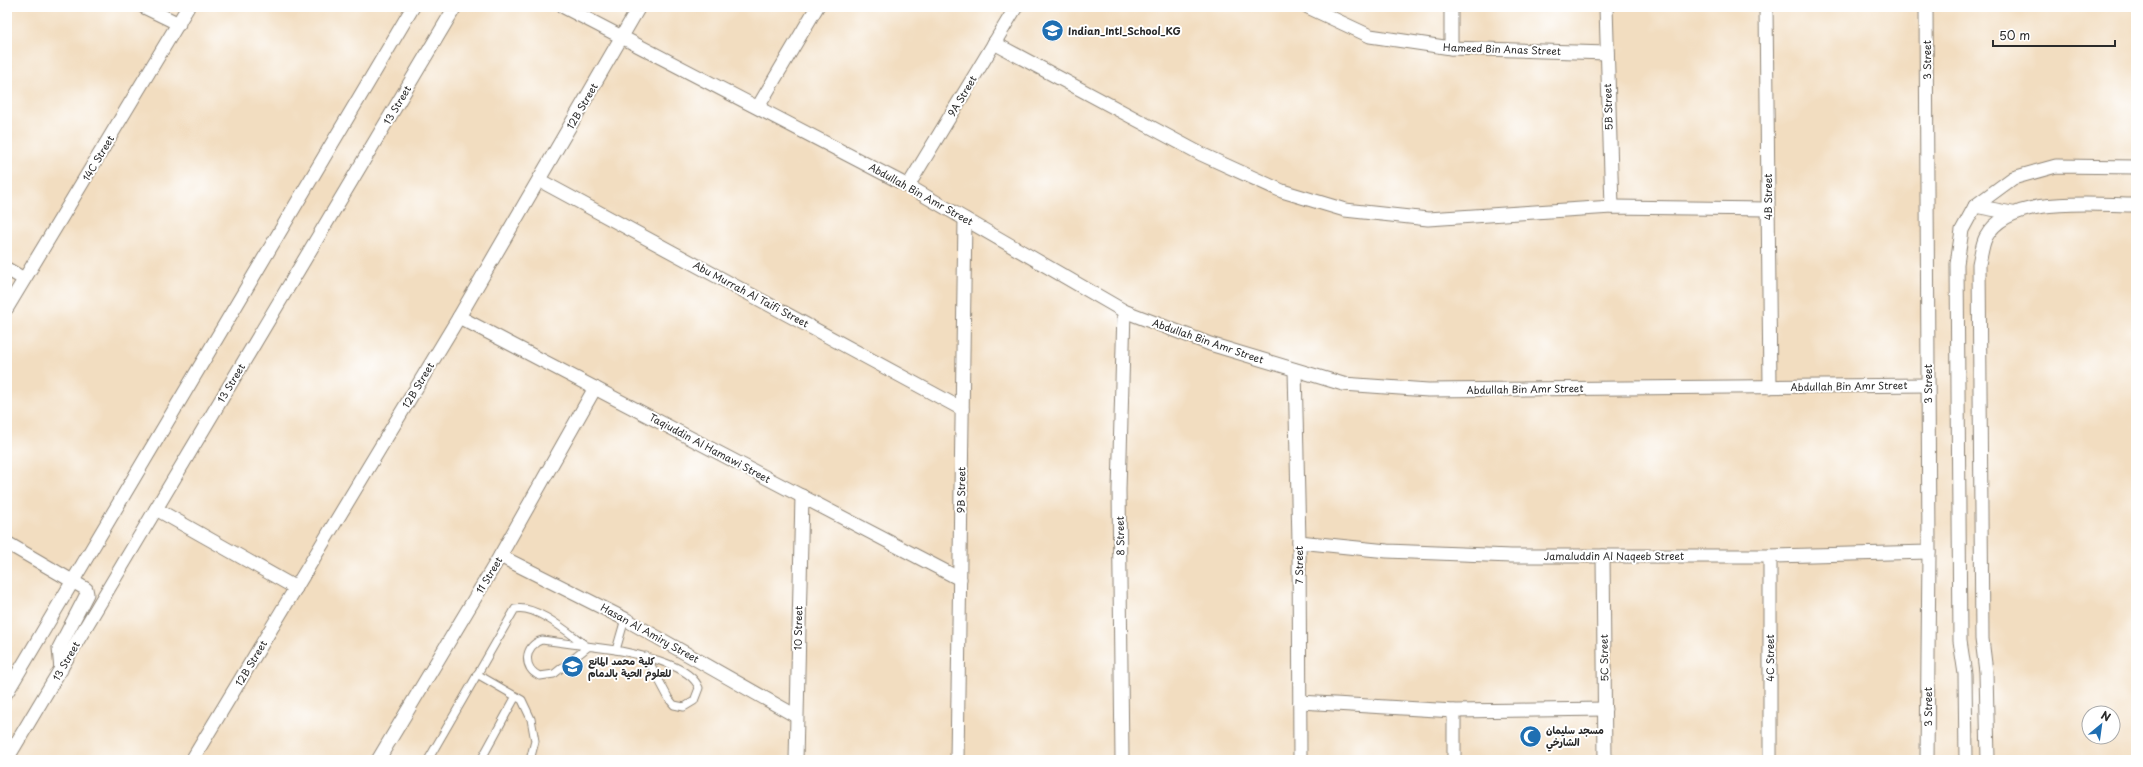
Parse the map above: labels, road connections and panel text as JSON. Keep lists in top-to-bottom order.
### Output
{
  "streets": {
    "street": [
      "Hameed Bin Anas Street",
      "3 Street",
      "9A Street",
      "13 Street",
      "12B Street",
      "5B Street",
      "14C Street",
      "Abdullah Bin Amr Street",
      "4B Street",
      "Abu Murrah Al Taifi Street",
      "Taqiuddin Al Hamawi Street",
      "9B Street",
      "8 Street",
      "Jamaluddin Al Naqeeb Street",
      "7 Street",
      "11 Street",
      "10 Street",
      "Hasan Al Amiry Street",
      "5C Street",
      "4C Street"
    ]
  },
  "crossings": [
    ["Hameed Bin Anas Street", "5B Street"],
    ["3 Street", "Abdullah Bin Amr Street"],
    ["3 Street", "Jamaluddin Al Naqeeb Street"],
    ["9A Street", "Abdullah Bin Amr Street"],
    ["12B Street", "Abdullah Bin Amr Street"],
    ["12B Street", "Abu Murrah Al Taifi Street"],
    ["12B Street", "Taqiuddin Al Hamawi Street"],
    ["Abdullah Bin Amr Street", "4B Street"],
    ["Abdullah Bin Amr Street", "9B Street"],
    ["Abdullah Bin Amr Street", "8 Street"],
    ["Abdullah Bin Amr Street", "7 Street"],
    ["Abu Murrah Al Taifi Street", "9B Street"],
    ["Taqiuddin Al Hamawi Street", "9B Street"],
    ["Taqiuddin Al Hamawi Street", "11 Street"],
    ["Taqiuddin Al Hamawi Street", "10 Street"],
    ["Jamaluddin Al Naqeeb Street", "7 Street"],
    ["Jamaluddin Al Naqeeb Street", "5C Street"],
    ["Jamaluddin Al Naqeeb Street", "4C Street"],
    ["11 Street", "Hasan Al Amiry Street"],
    ["10 Street", "Hasan Al Amiry Street"]
  ],
  "places": {
    "school or university": ["Indian_Intl_School_KG", "كلية محمد المانع للعلوم الحية بالدمام"],
    "mosque": ["مسجد سليمان الشارخي"]
  },
  "scale_bar": "50 m",
  "north": "top right"
}
